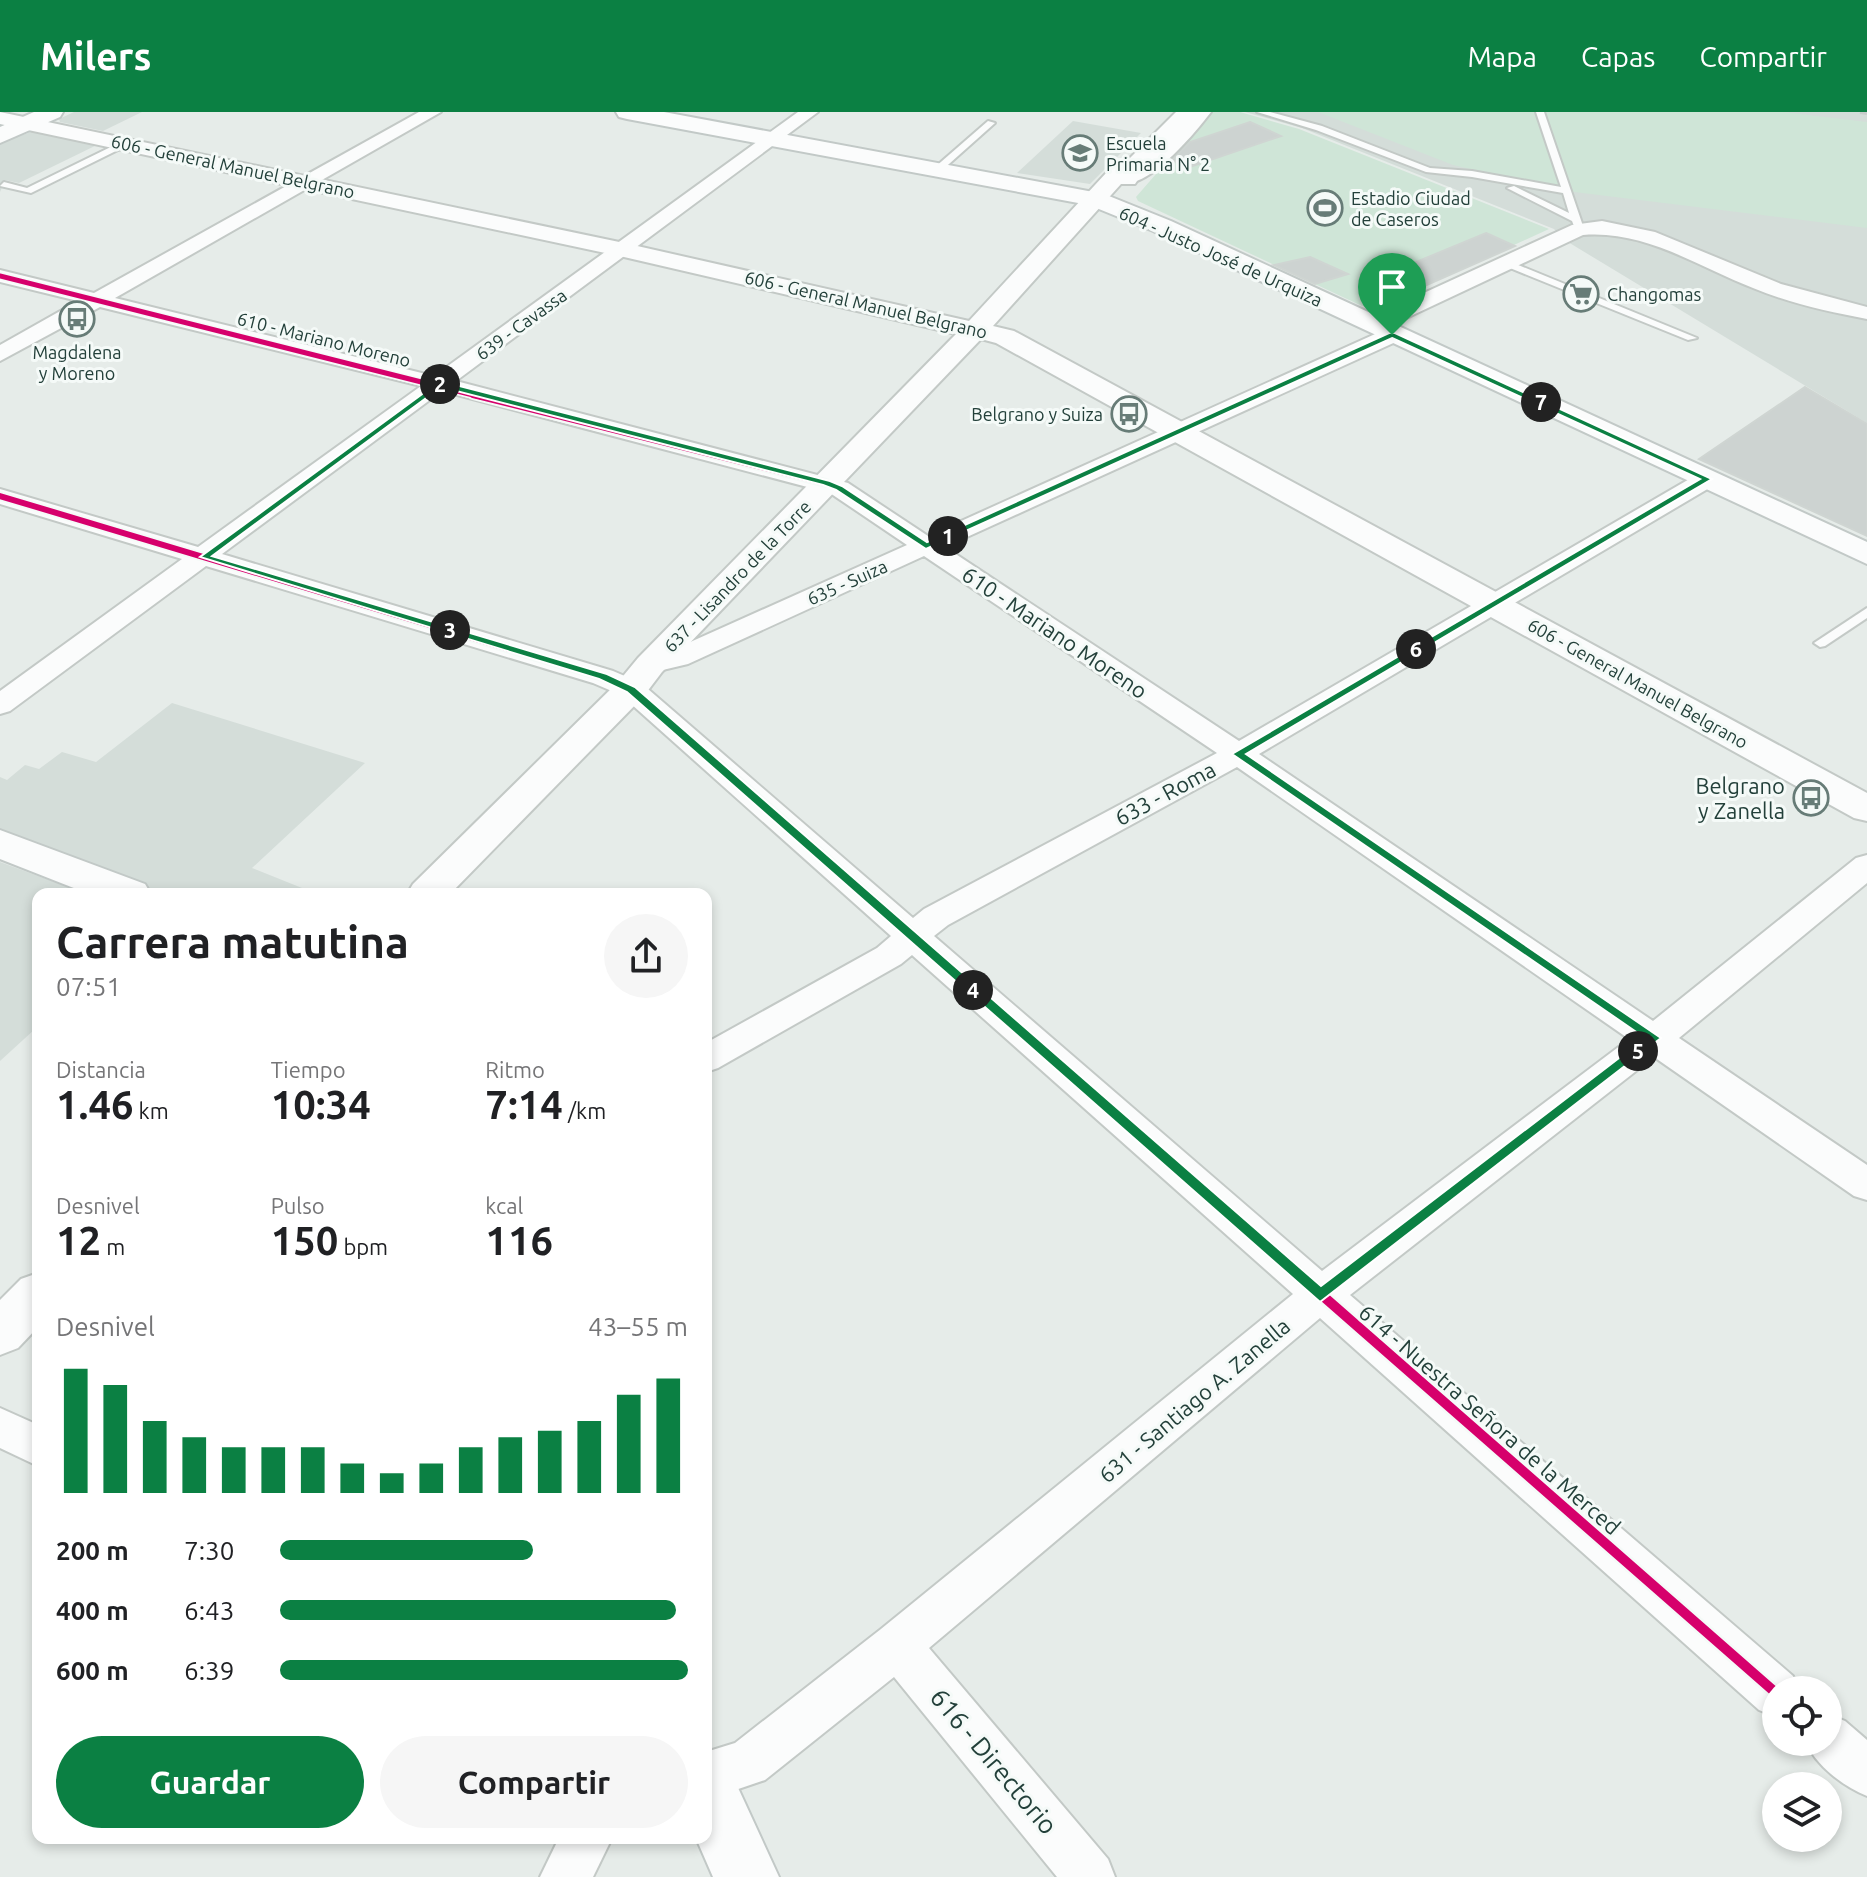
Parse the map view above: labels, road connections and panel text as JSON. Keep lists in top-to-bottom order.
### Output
{
  "streets": {
    "main road": ["604 - Justo José de Urquiza"],
    "street": [
      "606 - General Manuel Belgrano",
      "639 - Cavassa",
      "610 - Mariano Moreno",
      "637 - Lisandro de la Torre",
      "635 - Suiza",
      "633 - Roma",
      "631 - Santiago A. Zanella",
      "614 - Nuestra Señora de la Merced",
      "616 - Directorio"
    ]
  },
  "crossings": [
    ["606 - General Manuel Belgrano", "639 - Cavassa"],
    ["606 - General Manuel Belgrano", "637 - Lisandro de la Torre"],
    ["606 - General Manuel Belgrano", "635 - Suiza"],
    ["606 - General Manuel Belgrano", "633 - Roma"],
    ["604 - Justo José de Urquiza", "639 - Cavassa"],
    ["604 - Justo José de Urquiza", "637 - Lisandro de la Torre"],
    ["604 - Justo José de Urquiza", "635 - Suiza"],
    ["604 - Justo José de Urquiza", "633 - Roma"],
    ["639 - Cavassa", "610 - Mariano Moreno"],
    ["639 - Cavassa", "614 - Nuestra Señora de la Merced"],
    ["610 - Mariano Moreno", "637 - Lisandro de la Torre"],
    ["610 - Mariano Moreno", "635 - Suiza"],
    ["610 - Mariano Moreno", "633 - Roma"],
    ["610 - Mariano Moreno", "631 - Santiago A. Zanella"],
    ["637 - Lisandro de la Torre", "635 - Suiza"],
    ["637 - Lisandro de la Torre", "614 - Nuestra Señora de la Merced"],
    ["635 - Suiza", "614 - Nuestra Señora de la Merced"],
    ["633 - Roma", "614 - Nuestra Señora de la Merced"],
    ["631 - Santiago A. Zanella", "614 - Nuestra Señora de la Merced"],
    ["631 - Santiago A. Zanella", "616 - Directorio"]
  ],
  "places": {
    "school or university": ["Escuela Primaria N° 2"],
    "sports": ["Estadio Ciudad de Caseros"],
    "supermarket": ["Changomas"],
    "bus stop": ["Magdalena y Moreno", "Belgrano y Suiza", "Belgrano y Zanella"]
  },
  "page": {
    "header": "Milers",
    "nav": ["Mapa", "Capas", "Compartir"],
    "pins": [
      "2",
      "7",
      "1",
      "3",
      "6",
      "4",
      "5"
    ],
    "heading": ["Carrera matutina", "07:51"],
    "stats": [
      ["Distancia", "1.46 km"],
      ["Tiempo", "10:34"],
      ["Ritmo", "7:14 /km"],
      ["Desnivel", "12 m"],
      ["Pulso", "150 bpm"],
      ["kcal", "116"]
    ],
    "chart": ["Desnivel", "43–55 m"],
    "list": [
      {
        "name": "200 m",
        "note": "7:30"
      },
      {
        "name": "400 m",
        "note": "6:43"
      },
      {
        "name": "600 m",
        "note": "6:39"
      }
    ],
    "buttons": ["Guardar", "Compartir"]
  }
}
